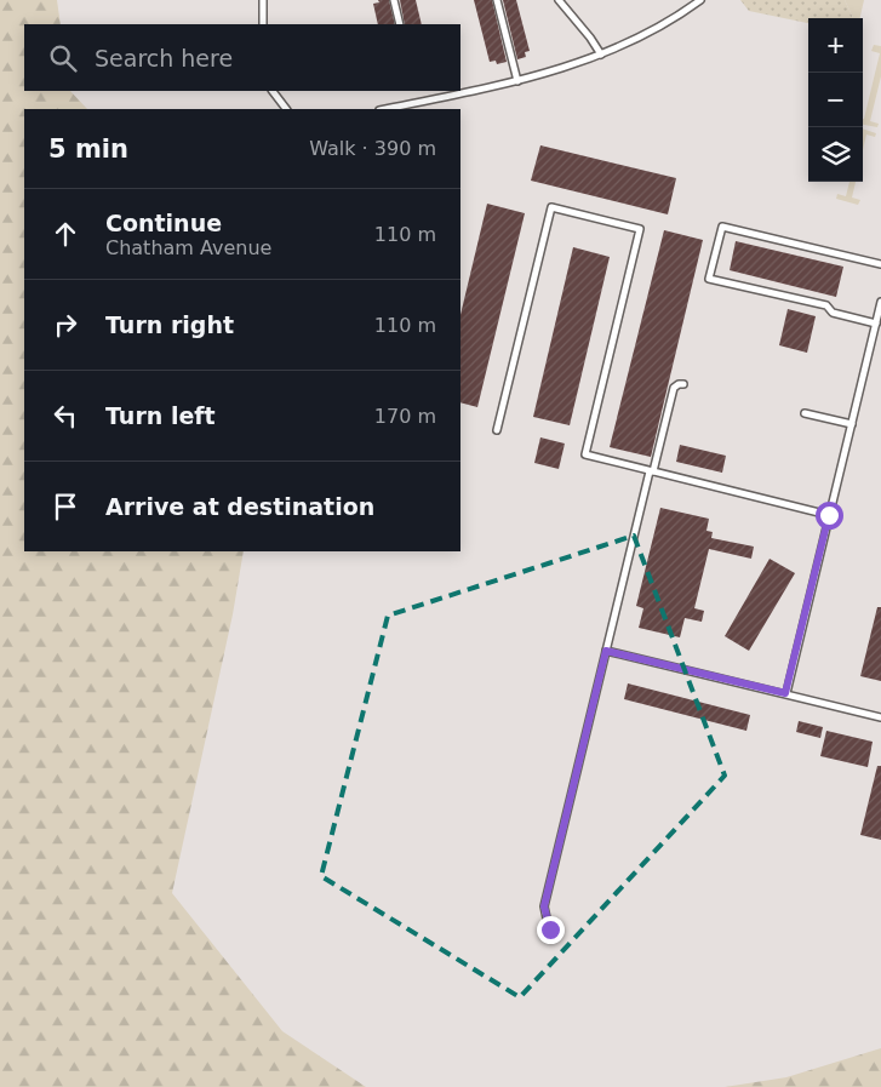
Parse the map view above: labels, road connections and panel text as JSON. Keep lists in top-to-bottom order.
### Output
{
  "page": {
    "map_buttons": ["+", "−"],
    "search": "Search here",
    "heading": ["5 min", "Walk · 390 m"],
    "list": [
      ["Continue", "Chatham Avenue", "110 m"],
      ["Turn right", "110 m"],
      ["Turn left", "170 m"],
      "Arrive at destination"
    ]
  }
}
